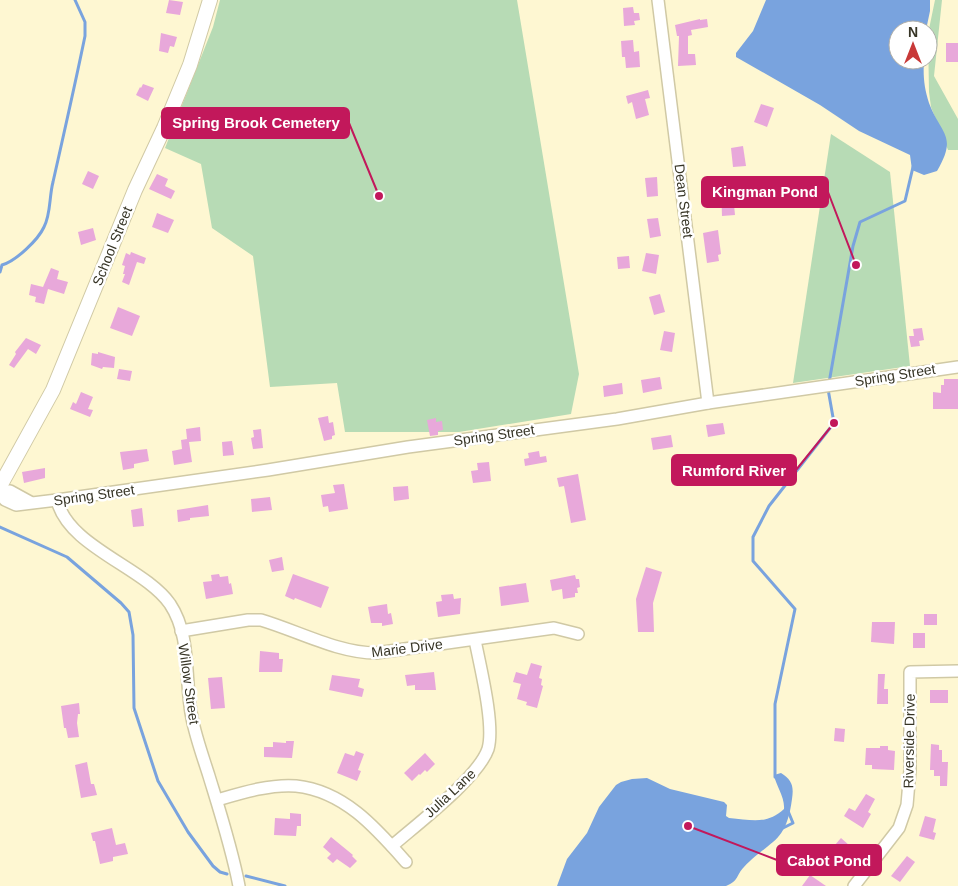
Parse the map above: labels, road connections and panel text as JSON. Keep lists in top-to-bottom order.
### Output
{
  "streets": {
    "main road": ["School Street"],
    "street": [
      "Dean Street",
      "Spring Street",
      "Marie Drive",
      "Willow Street",
      "Riverside Drive",
      "Julia Lane"
    ]
  },
  "crossings": [
    ["Dean Street", "Spring Street"],
    ["Spring Street", "Willow Street"],
    ["Marie Drive", "Willow Street"],
    ["Marie Drive", "Julia Lane"]
  ],
  "places": [
    "Spring Brook Cemetery",
    "Kingman Pond",
    "Rumford River",
    "Cabot Pond"
  ],
  "north": "top"
}
